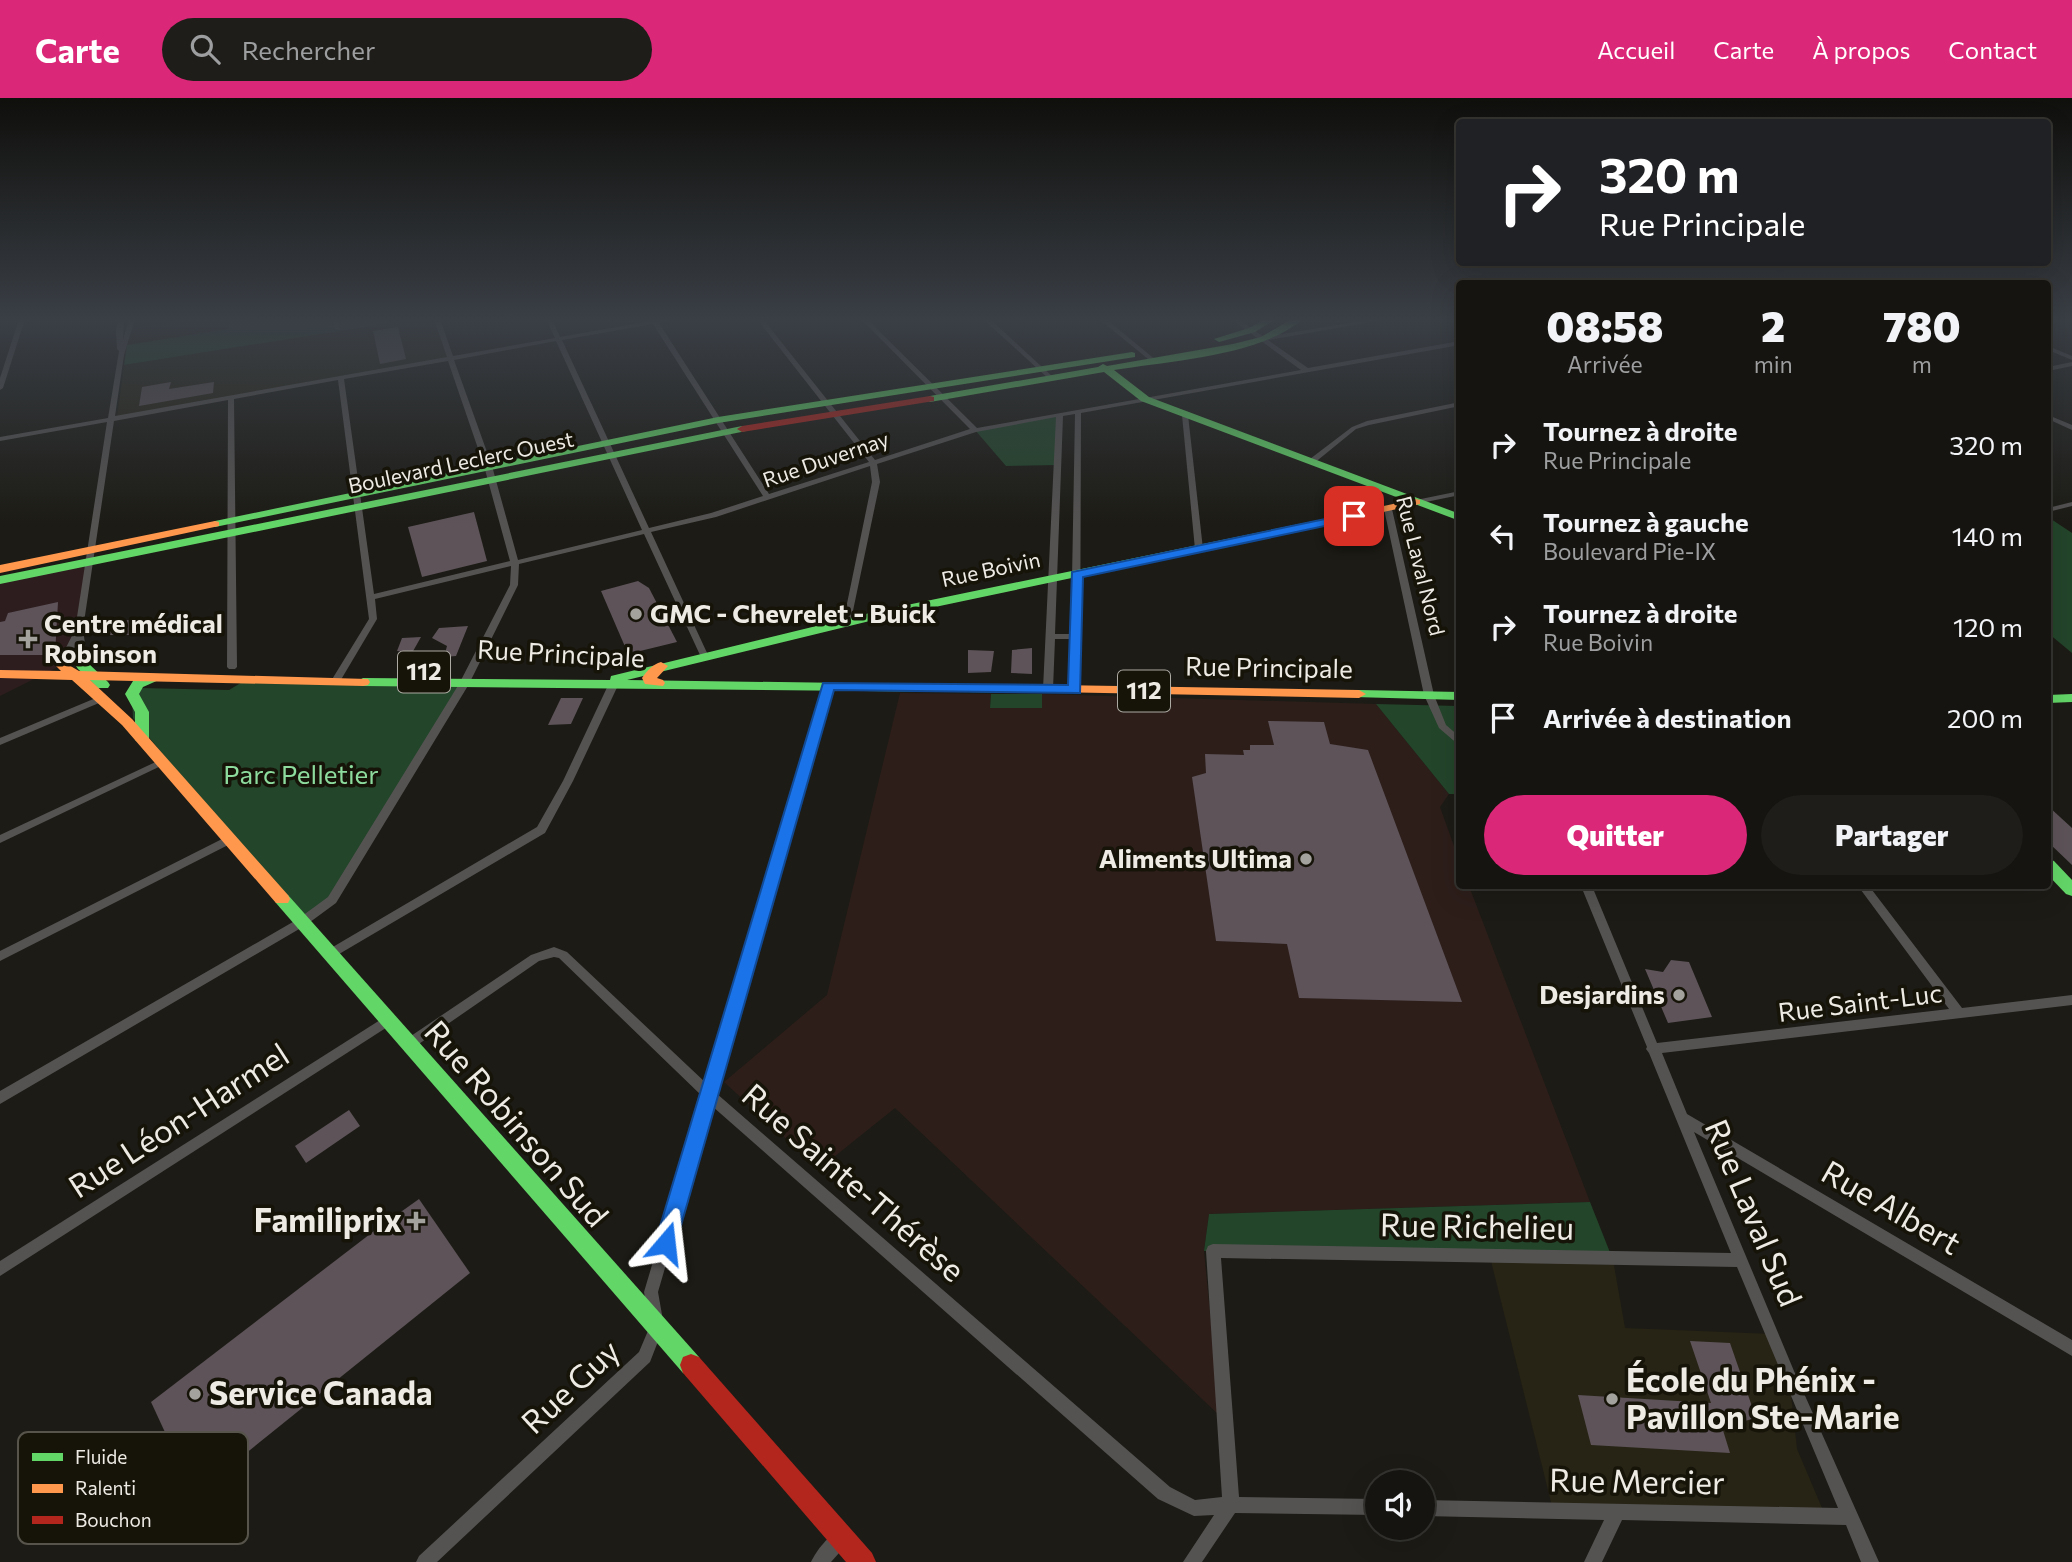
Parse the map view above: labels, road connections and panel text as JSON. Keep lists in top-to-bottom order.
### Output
{
  "streets": {
    "street": [
      "Rue Duvernay",
      "Boulevard Leclerc Ouest",
      "Rue Laval Nord",
      "Rue Boivin",
      "Rue Principale",
      "112",
      "Rue Saint-Luc",
      "Rue Léon-Harmel",
      "Rue Robinson Sud",
      "Rue Sainte-Thérèse",
      "Rue Albert",
      "Rue Laval Sud",
      "Rue Richelieu",
      "Rue Guy",
      "Rue Mercier"
    ]
  },
  "crossings": [
    ["Rue Laval Nord", "Rue Boivin"],
    ["Rue Laval Nord", "Rue Principale"],
    ["Rue Boivin", "Rue Principale"],
    ["Rue Principale", "Rue Robinson Sud"],
    ["Rue Saint-Luc", "Rue Laval Sud"],
    ["Rue Léon-Harmel", "Rue Robinson Sud"],
    ["Rue Robinson Sud", "Rue Sainte-Thérèse"],
    ["Rue Robinson Sud", "Rue Guy"],
    ["Rue Sainte-Thérèse", "Rue Richelieu"],
    ["Rue Albert", "Rue Laval Sud"],
    ["Rue Laval Sud", "Rue Richelieu"],
    ["Rue Laval Sud", "Rue Mercier"]
  ],
  "parks": ["Parc Pelletier"],
  "places": {
    "other": [
      "GMC - Chevrelet - Buick",
      "Aliments Ultima",
      "Desjardins",
      "Service Canada",
      "École du Phénix - Pavillon Ste-Marie"
    ],
    "health": ["Centre médical Robinson", "Familiprix"]
  },
  "legend": ["Fluide", "Ralenti", "Bouchon"],
  "page": {
    "header": "Carte",
    "search": "Rechercher",
    "nav": [
      "Accueil",
      "Carte",
      "À propos",
      "Contact"
    ],
    "turn": ["320 m", "Rue Principale"],
    "eta": [
      "08:58",
      "Arrivée",
      "2",
      "min",
      "780",
      "m"
    ],
    "list": [
      {
        "name": "Tournez à droite",
        "note": "Rue Principale",
        "value": "320 m"
      },
      {
        "name": "Tournez à gauche",
        "note": "Boulevard Pie-IX",
        "value": "140 m"
      },
      {
        "name": "Tournez à droite",
        "note": "Rue Boivin",
        "value": "120 m"
      },
      {
        "name": "Arrivée à destination",
        "value": "200 m"
      }
    ],
    "buttons": ["Quitter", "Partager"]
  }
}
